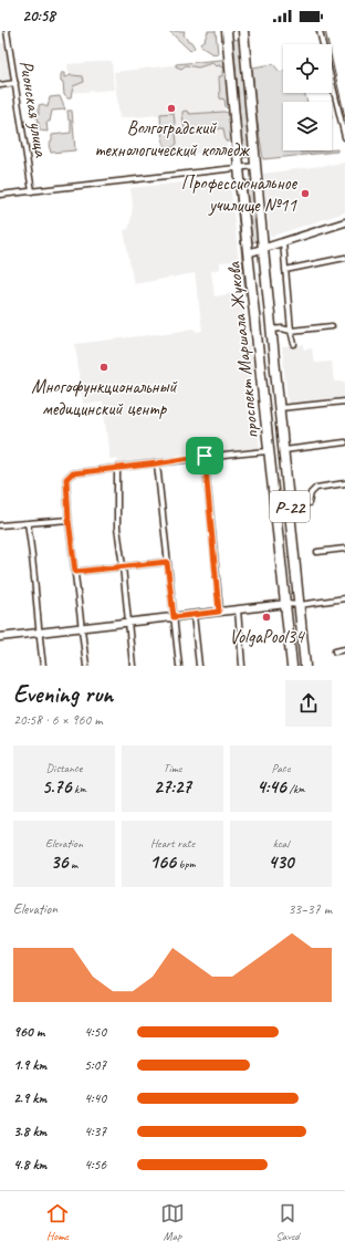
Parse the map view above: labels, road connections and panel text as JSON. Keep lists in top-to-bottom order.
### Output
{
  "streets": {
    "highway": ["проспект Маршала Жукова", "Р-22"],
    "street": ["Рионская улица"]
  },
  "places": [
    "Волгоградский технологический колледж",
    "Профессиональное училище №11",
    "Многофункциональный медицинский центр",
    "VolgaPool34"
  ],
  "page": {
    "status": "20:58",
    "heading": ["Evening run", "20:58 · 6 × 960 m"],
    "stats": [
      ["Distance", "5.76 km"],
      ["Time", "27:27"],
      ["Pace", "4:46 /km"],
      ["Elevation", "36 m"],
      ["Heart rate", "166 bpm"],
      ["kcal", "430"]
    ],
    "chart": ["Elevation", "33–37 m"],
    "list": [
      {
        "name": "960 m",
        "note": "4:50"
      },
      {
        "name": "1.9 km",
        "note": "5:07"
      },
      {
        "name": "2.9 km",
        "note": "4:40"
      },
      {
        "name": "3.8 km",
        "note": "4:37"
      },
      {
        "name": "4.8 km",
        "note": "4:56"
      }
    ],
    "tabs": ["Home", "Map", "Saved"]
  }
}
